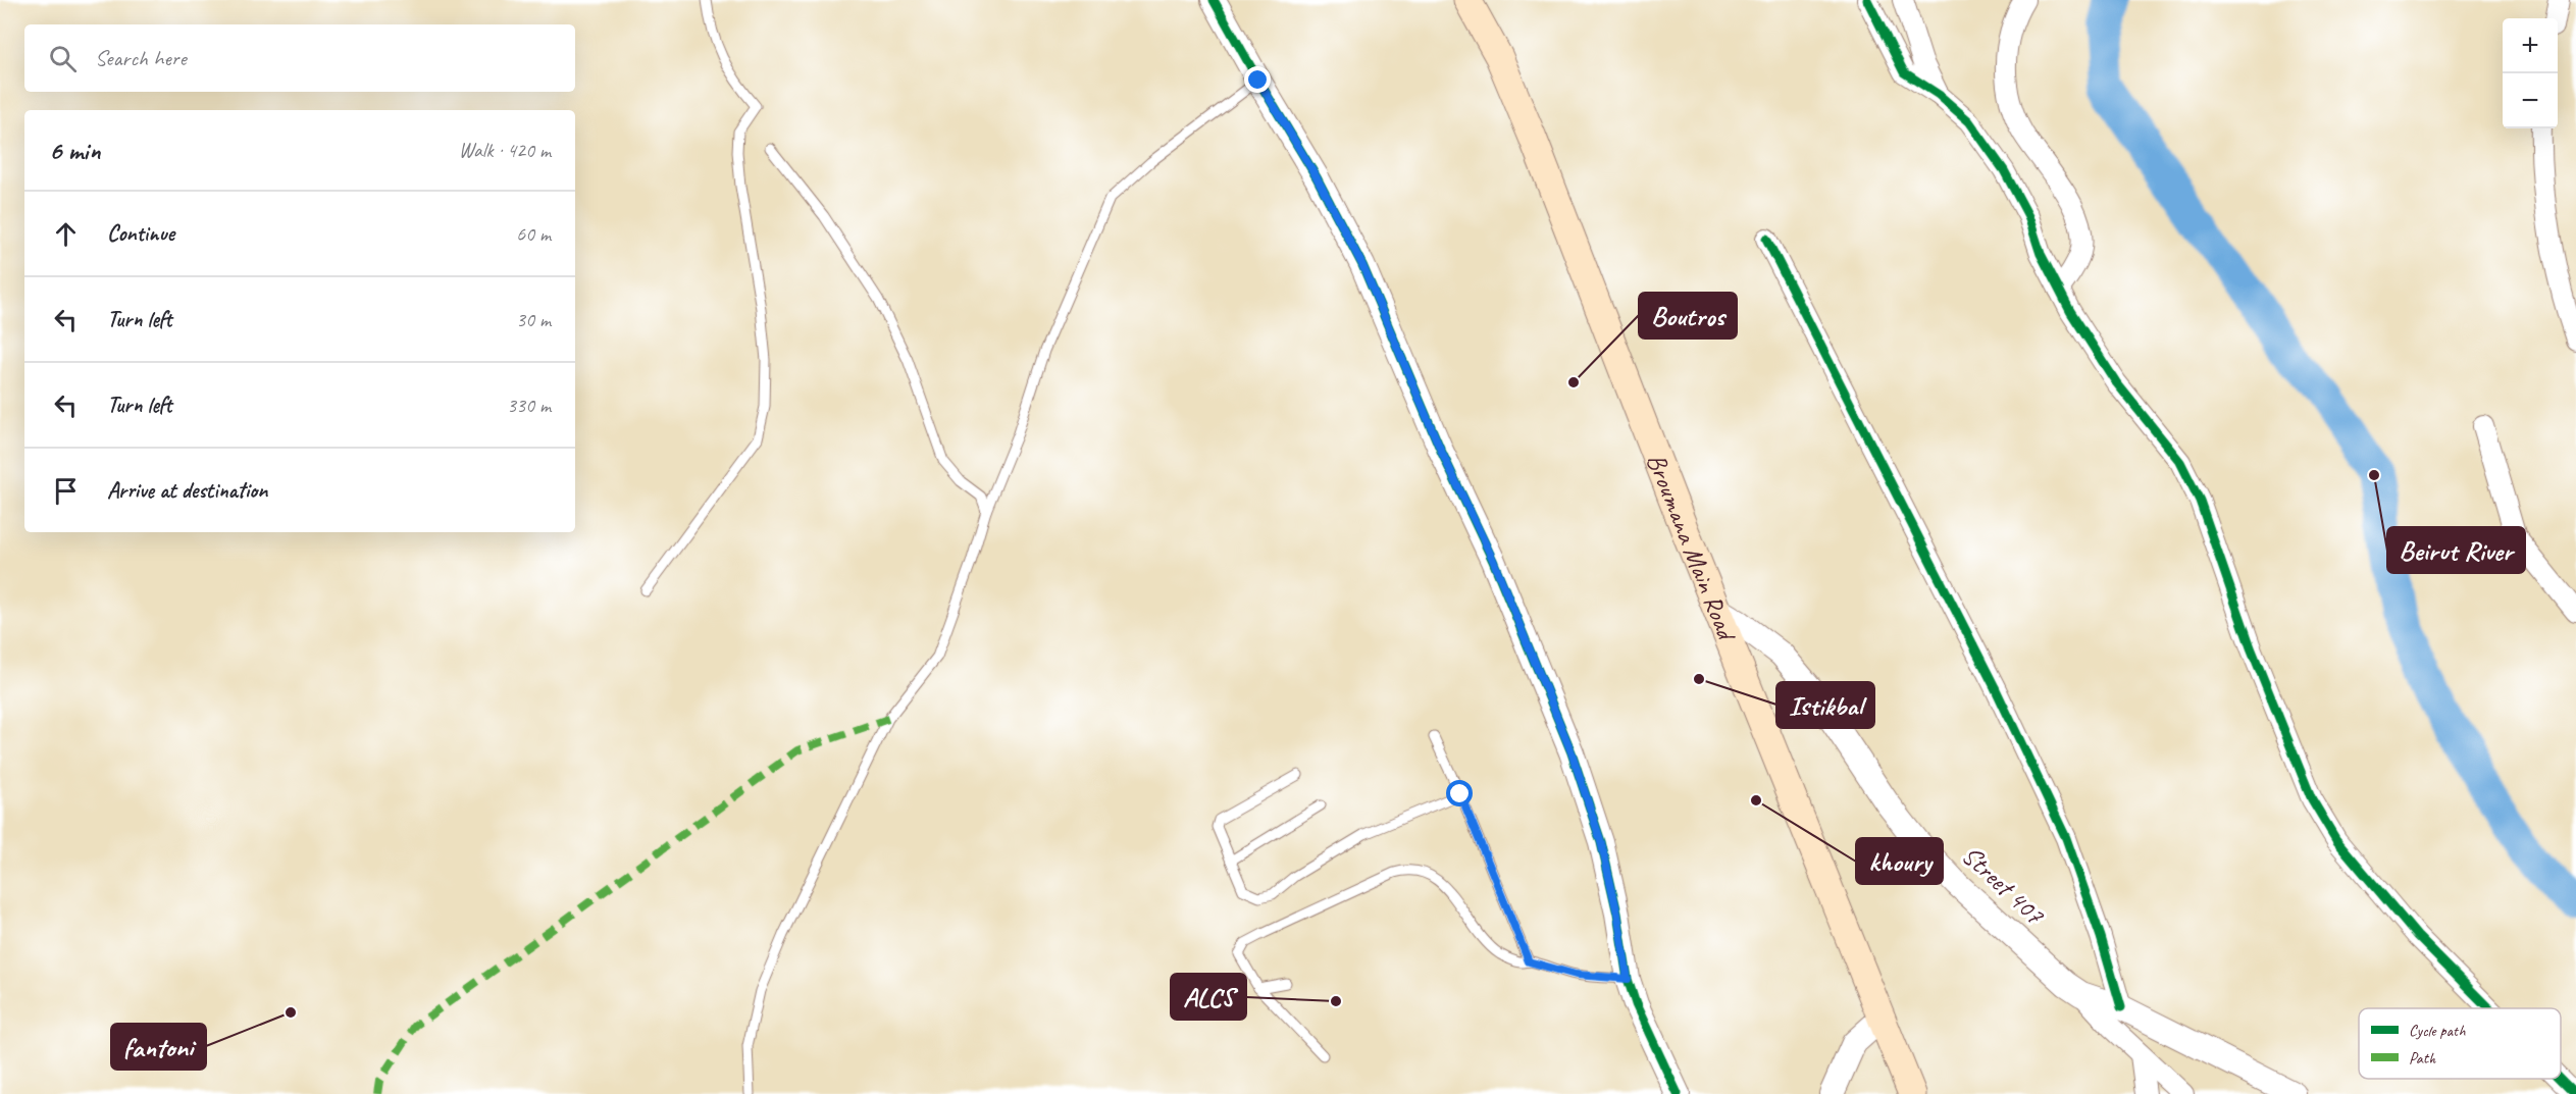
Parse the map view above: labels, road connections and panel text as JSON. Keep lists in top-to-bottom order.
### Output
{
  "streets": {
    "main road": ["Broumana Main Road"],
    "street": ["Street 407"]
  },
  "crossings": [
    ["Broumana Main Road", "Street 407"]
  ],
  "places": [
    "Boutros",
    "Beirut River",
    "Istikbal",
    "khoury",
    "ALCS",
    "fantoni"
  ],
  "legend": ["Cycle path", "Path"],
  "page": {
    "map_buttons": ["+", "−"],
    "search": "Search here",
    "heading": ["6 min", "Walk · 420 m"],
    "list": [
      ["Continue", "60 m"],
      ["Turn left", "30 m"],
      ["Turn left", "330 m"],
      "Arrive at destination"
    ]
  }
}
